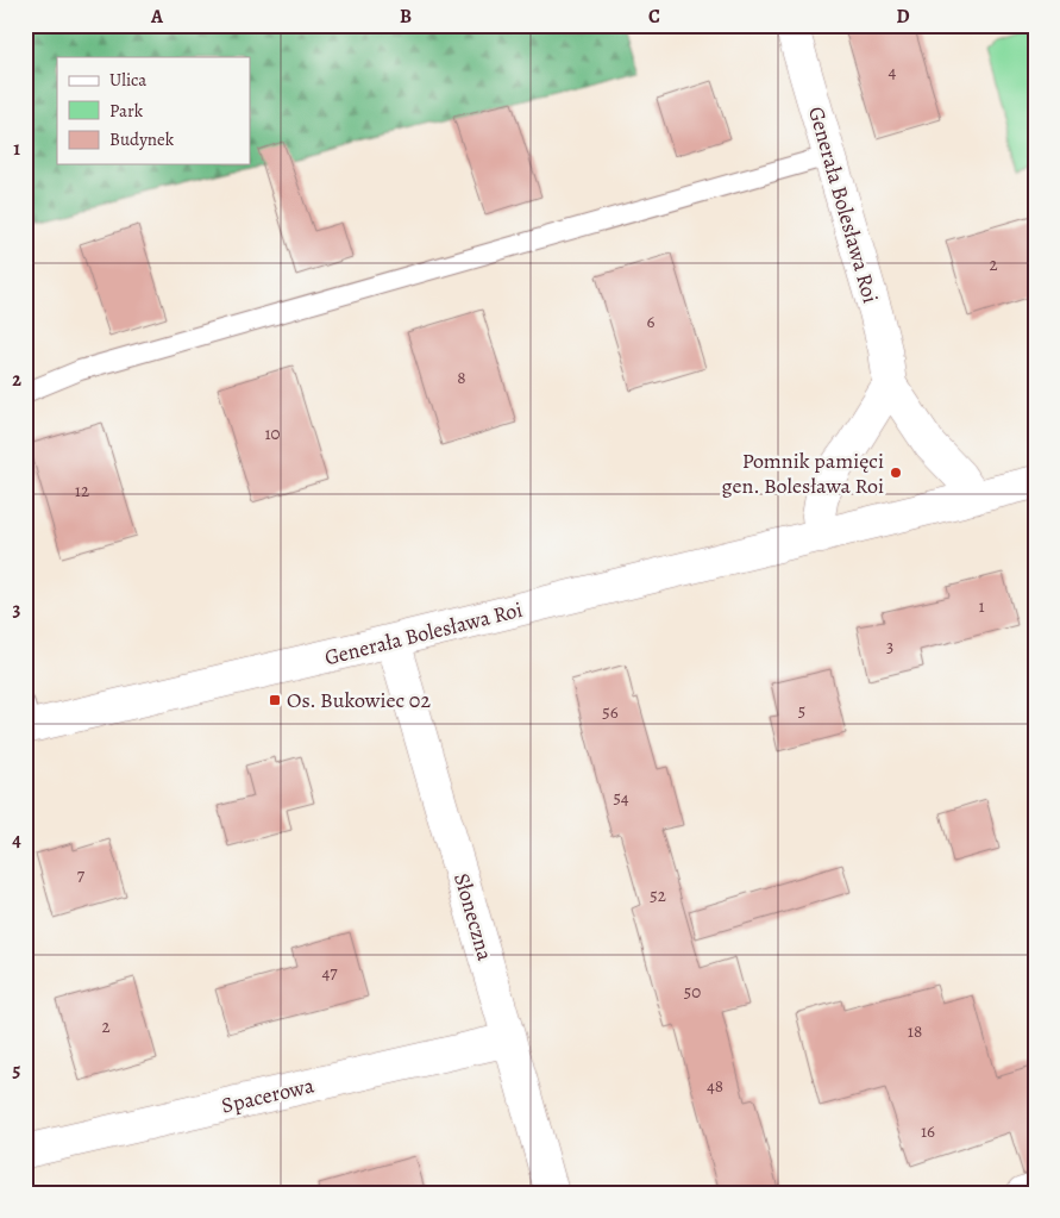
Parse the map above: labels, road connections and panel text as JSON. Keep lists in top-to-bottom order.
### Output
{
  "streets": {
    "street": ["Generała Bolesława Roi", "Słoneczna", "Spacerowa"]
  },
  "crossings": [
    ["Generała Bolesława Roi", "Słoneczna"],
    ["Słoneczna", "Spacerowa"]
  ],
  "places": {
    "other": ["Pomnik pamięci gen. Bolesława Roi"],
    "transit": ["Os. Bukowiec 02"]
  },
  "house_numbers": [
    "4",
    "2",
    "6",
    "8",
    "10",
    "12",
    "1",
    "3",
    "5",
    "56",
    "54",
    "7",
    "52",
    "47",
    "50",
    "2",
    "18",
    "48",
    "16"
  ],
  "legend": ["Ulica", "Park", "Budynek"],
  "grid": {
    "columns": [
      "A",
      "B",
      "C",
      "D"
    ],
    "rows": [
      "1",
      "2",
      "3",
      "4",
      "5"
    ]
  }
}
